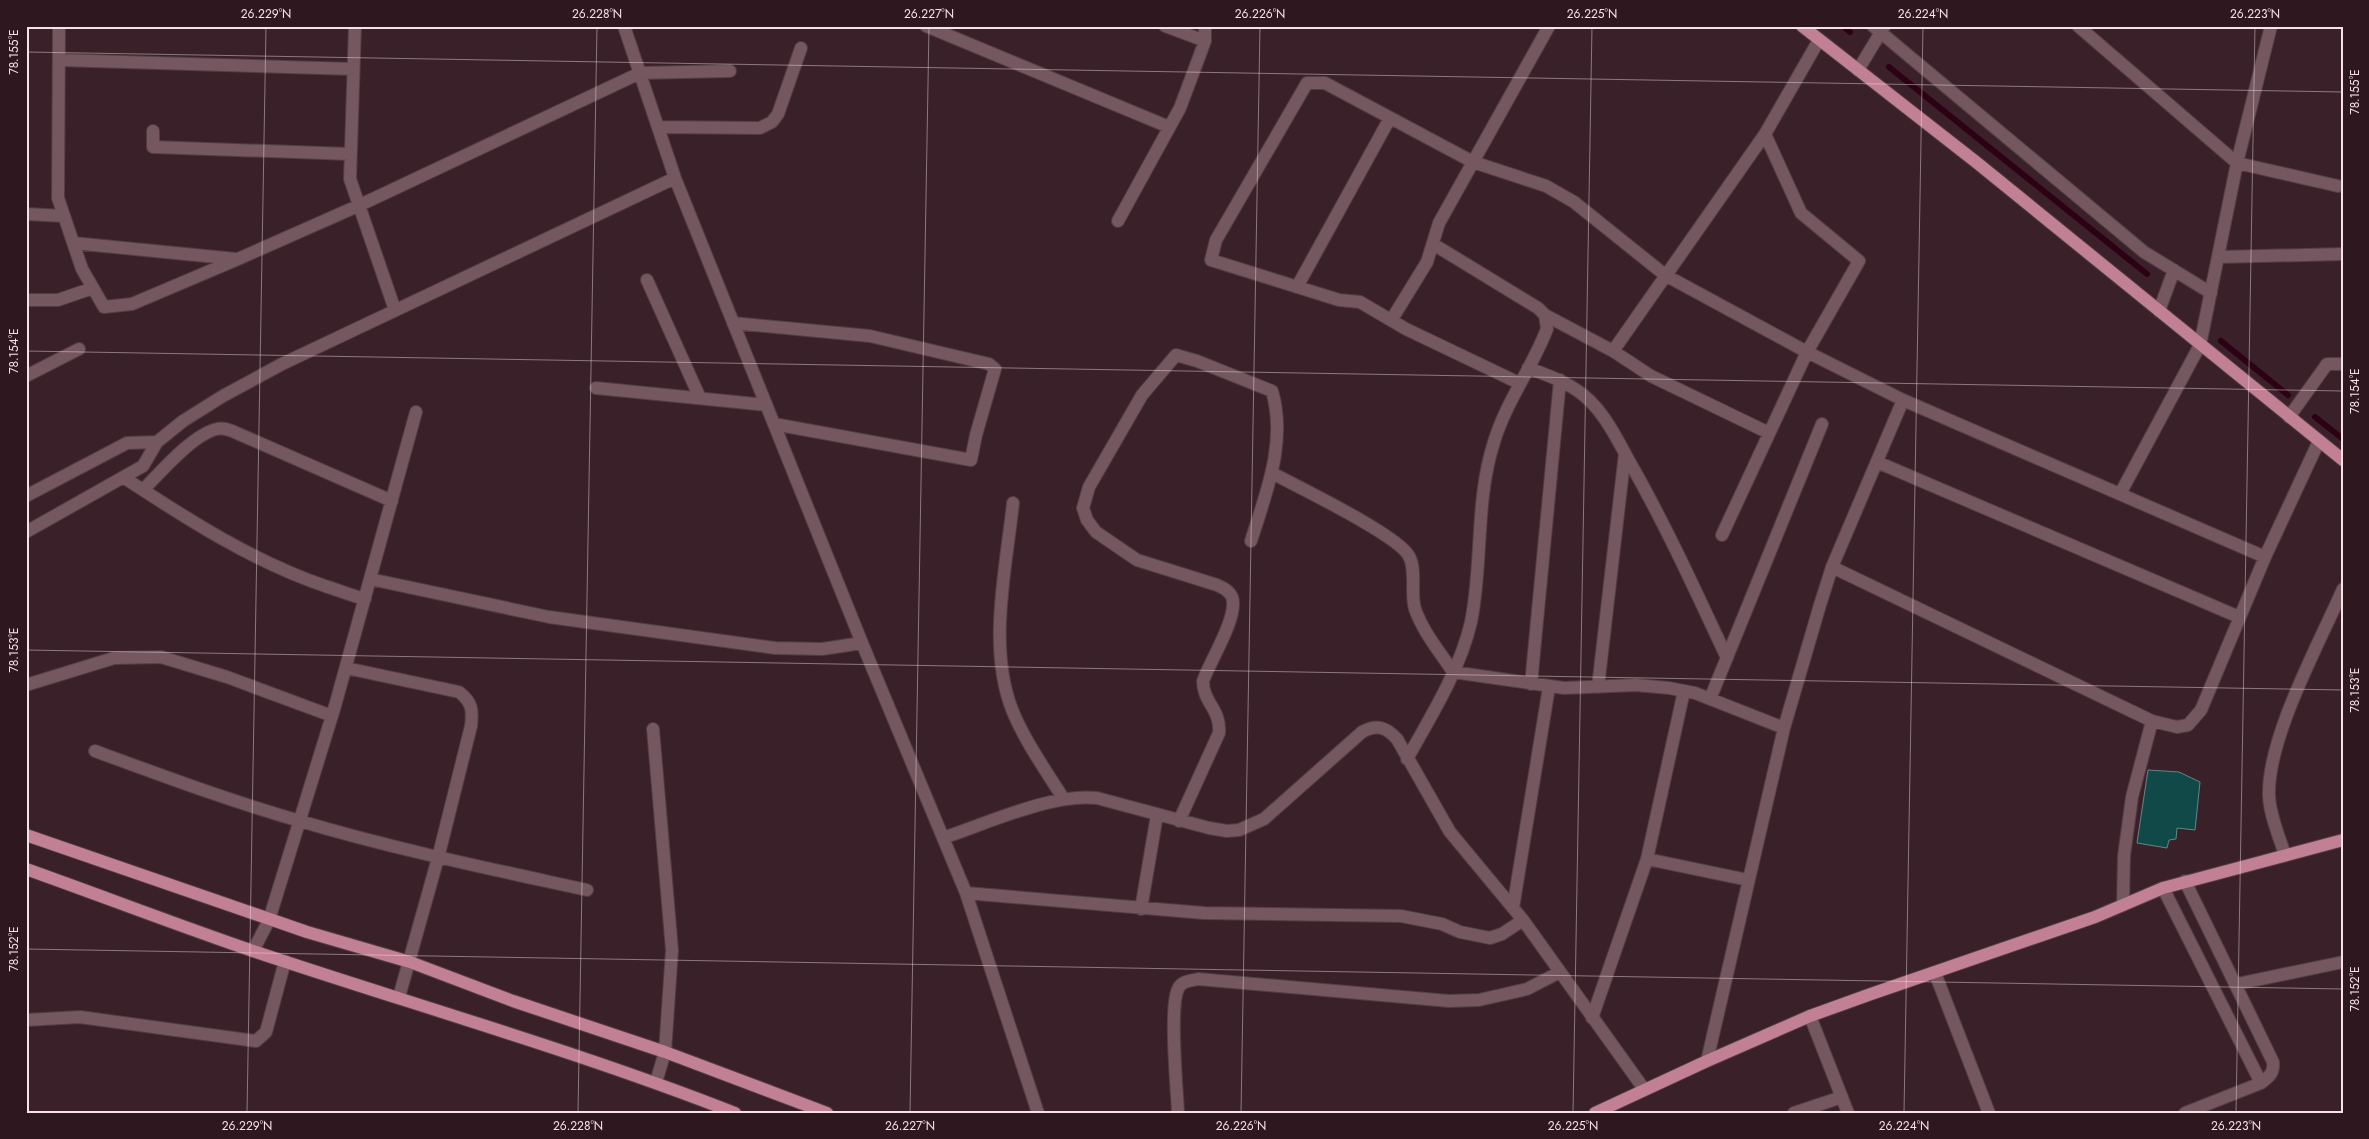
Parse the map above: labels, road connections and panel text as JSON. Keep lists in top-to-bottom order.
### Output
{
  "coordinates": [
    "26.229°N",
    "26.228°N",
    "26.227°N",
    "26.226°N",
    "26.225°N",
    "26.224°N",
    "26.223°N",
    "78.155°E",
    "78.154°E",
    "78.153°E",
    "78.152°E"
  ]
}
